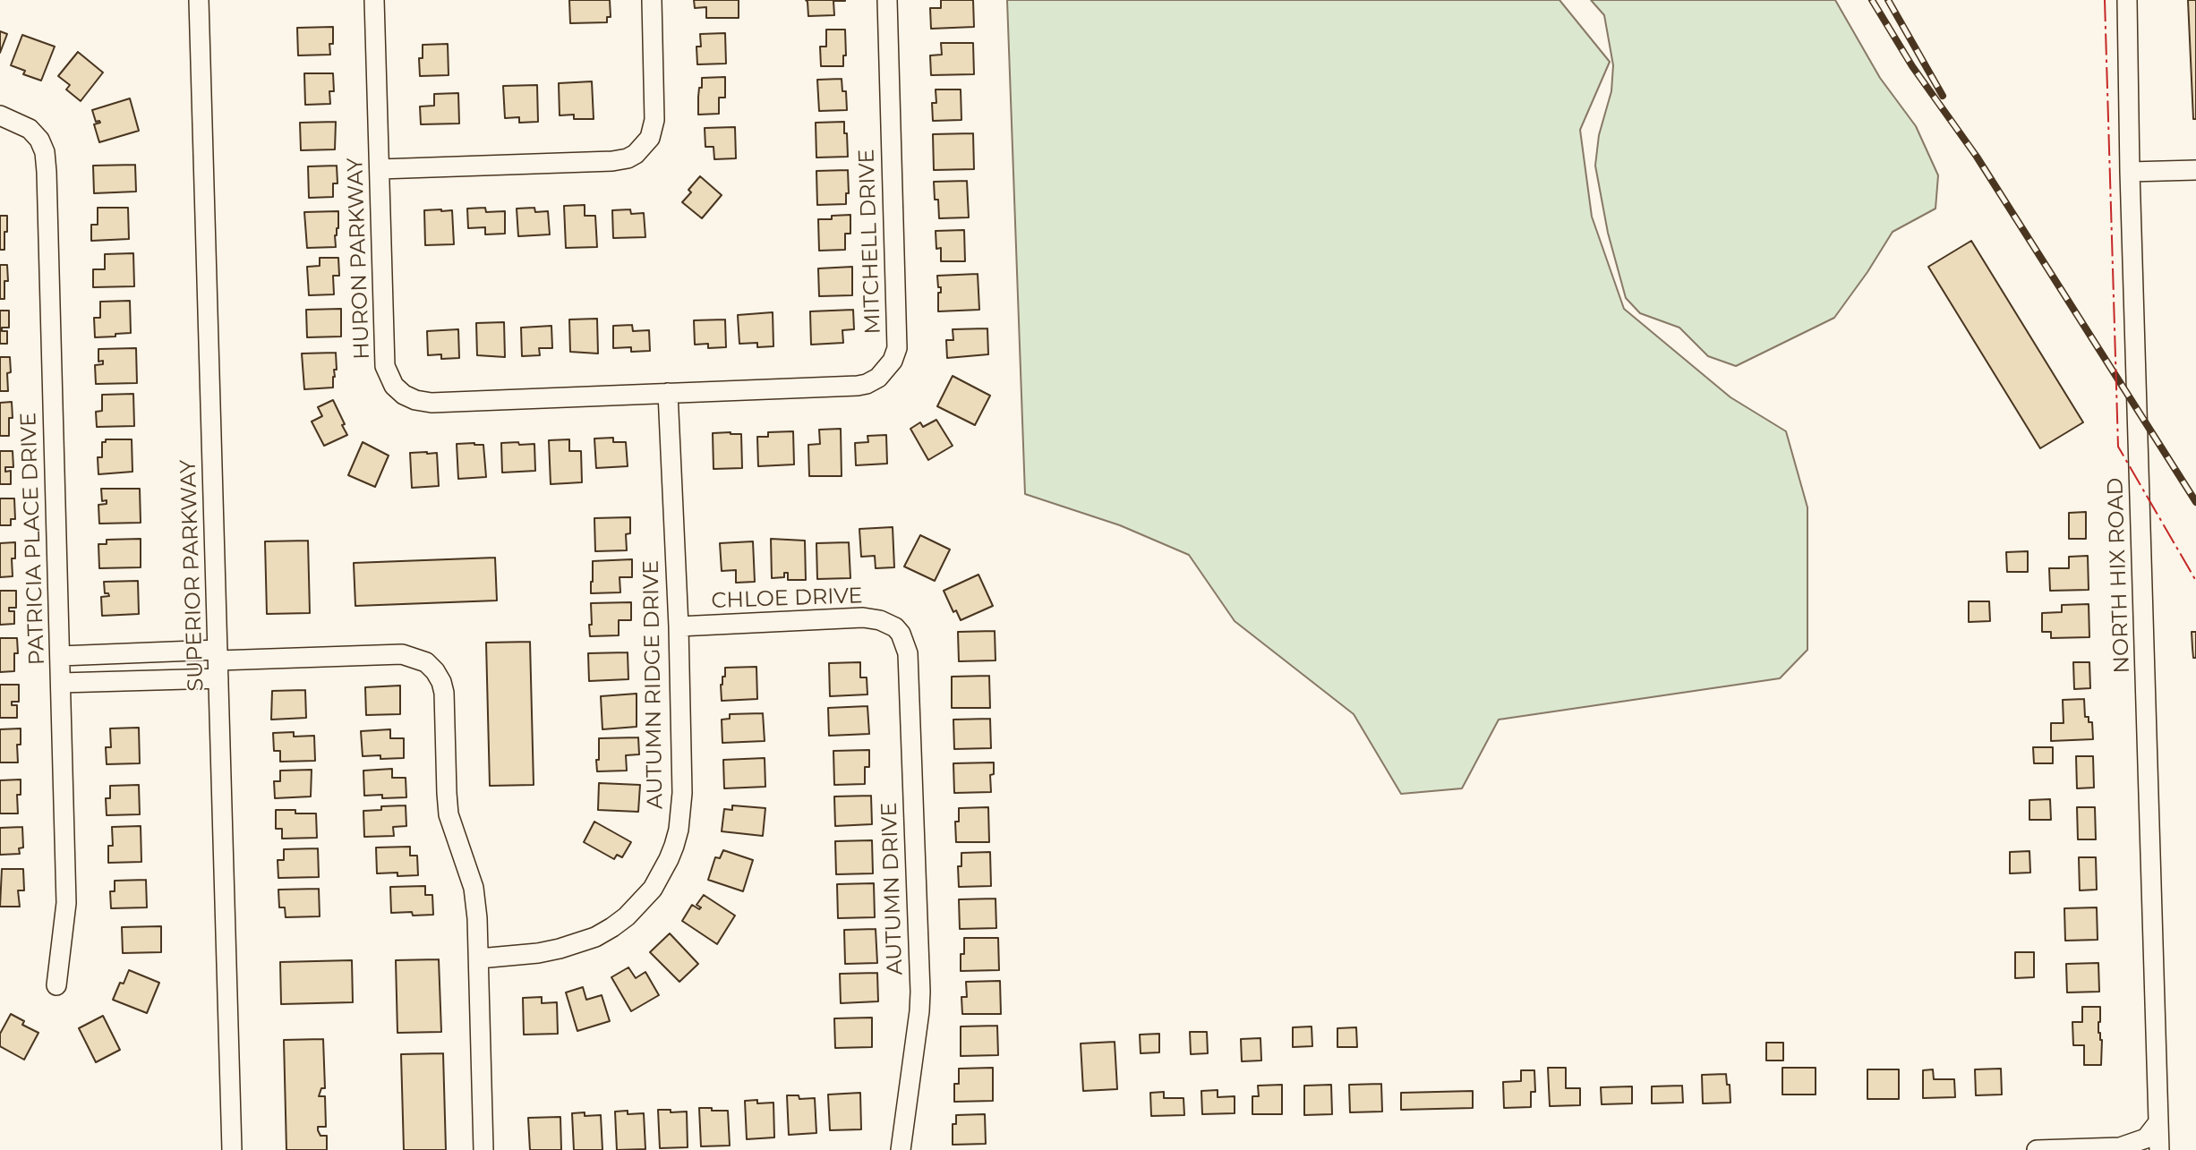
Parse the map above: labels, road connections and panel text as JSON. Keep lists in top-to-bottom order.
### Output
{
  "streets": {
    "street": [
      "MITCHELL DRIVE",
      "HURON PARKWAY",
      "PATRICIA PLACE DRIVE",
      "SUPERIOR PARKWAY",
      "NORTH HIX ROAD",
      "CHLOE DRIVE",
      "AUTUMN RIDGE DRIVE",
      "AUTUMN DRIVE"
    ]
  },
  "crossings": [
    ["MITCHELL DRIVE", "HURON PARKWAY"],
    ["MITCHELL DRIVE", "AUTUMN RIDGE DRIVE"],
    ["HURON PARKWAY", "AUTUMN RIDGE DRIVE"],
    ["CHLOE DRIVE", "AUTUMN RIDGE DRIVE"],
    ["CHLOE DRIVE", "AUTUMN DRIVE"]
  ]
}
